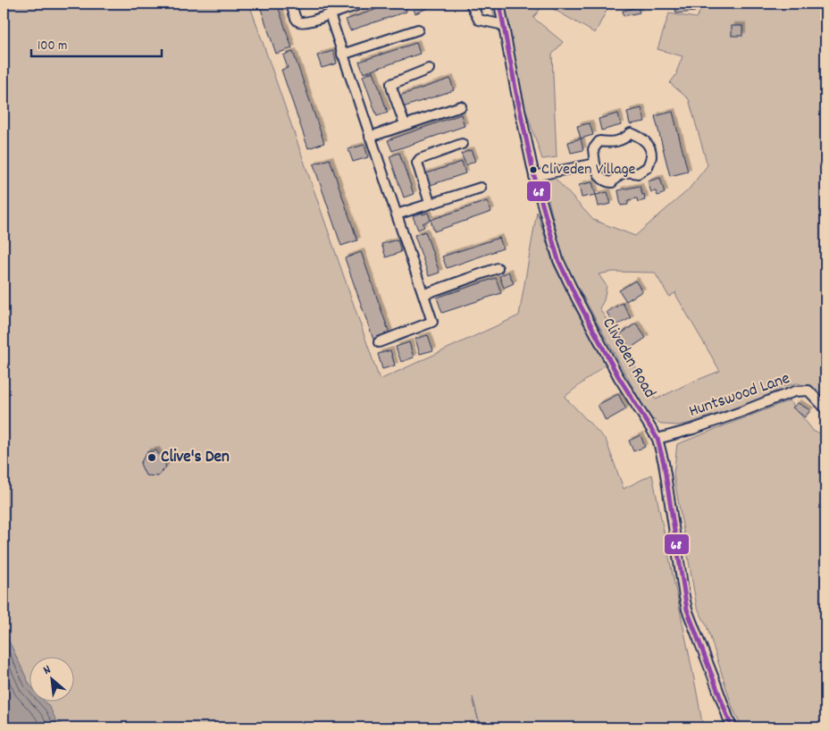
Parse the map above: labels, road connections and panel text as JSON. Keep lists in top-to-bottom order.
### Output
{
  "streets": {
    "street": ["Cliveden Road", "Huntswood Lane"]
  },
  "crossings": [
    ["Cliveden Road", "Huntswood Lane"]
  ],
  "places": ["Cliveden Village", "Clive's Den"],
  "lines": ["transit line 68"],
  "scale_bar": "100 m",
  "north": "top left"
}
